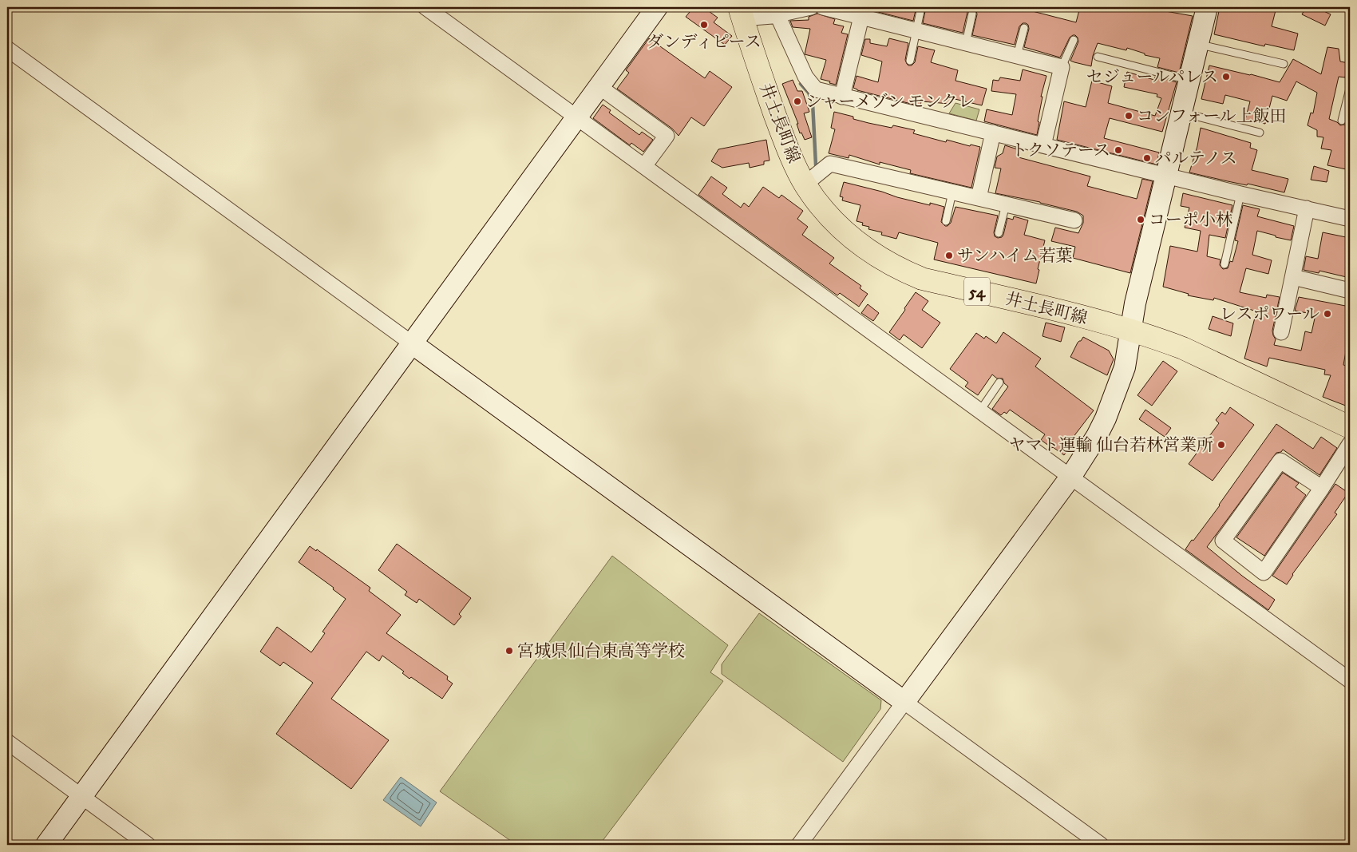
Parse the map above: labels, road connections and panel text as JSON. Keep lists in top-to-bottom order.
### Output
{
  "streets": {
    "main road": ["井土長町線", "54"]
  },
  "places": [
    "ダンディピース",
    "セジュールパレス",
    "シャーメゾン モンクレ",
    "コンフォール上飯田",
    "トクソテース",
    "パルテノス",
    "コーポ小林",
    "サンハイム若葉",
    "レスポワール",
    "ヤマト運輸 仙台若林営業所",
    "宮城県仙台東高等学校"
  ]
}
